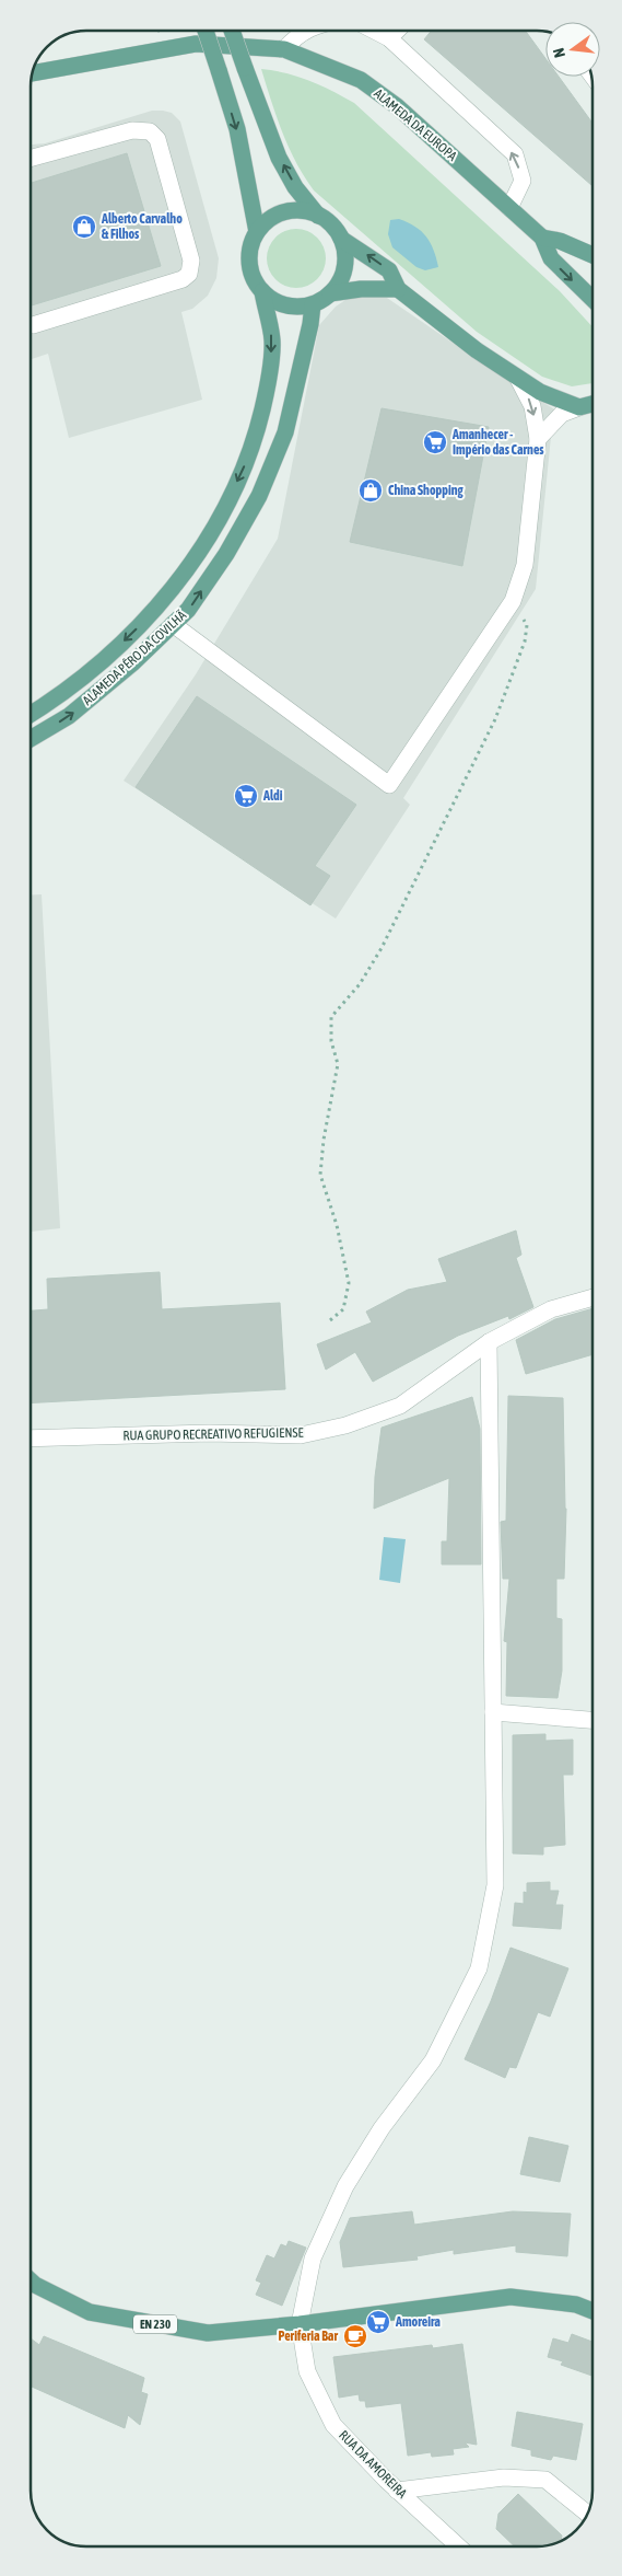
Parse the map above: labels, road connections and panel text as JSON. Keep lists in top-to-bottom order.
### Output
{
  "streets": {
    "main road": ["ALAMEDA DA EUROPA", "ALAMEDA PÊRO DA COVILHÃ", "EN 230"],
    "street": ["RUA GRUPO RECREATIVO REFUGIENSE", "RUA DA AMOREIRA"]
  },
  "crossings": [
    ["EN 230", "RUA DA AMOREIRA"]
  ],
  "places": {
    "shop": ["Alberto Carvalho & Filhos", "China Shopping"],
    "supermarket": ["Amanhecer - Império das Carnes", "Aldi", "Amoreira"],
    "cafe": ["Periferia Bar"]
  },
  "north": "left"
}
